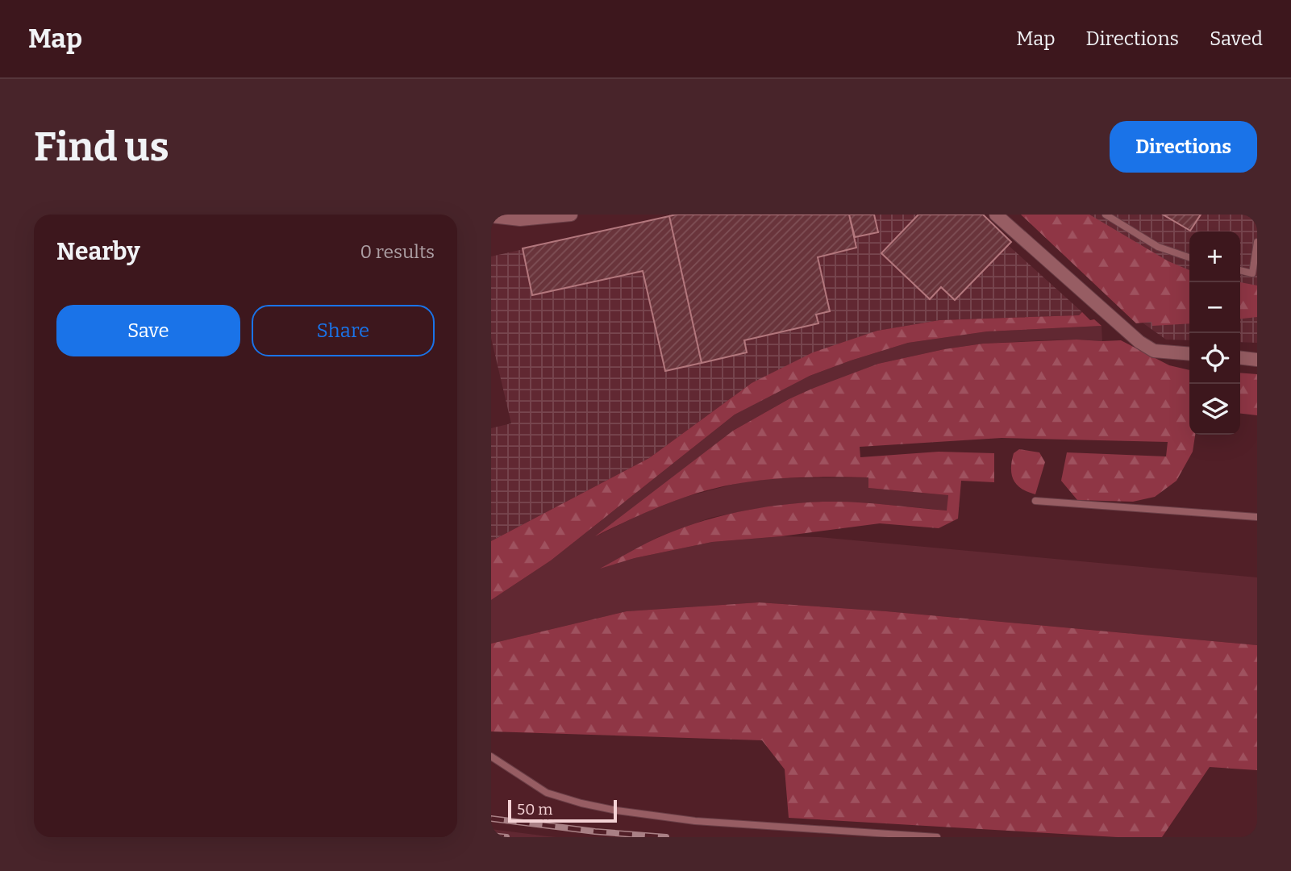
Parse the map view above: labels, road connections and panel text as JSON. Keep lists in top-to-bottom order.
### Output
{
  "scale_bar": "50 m",
  "page": {
    "header": "Map",
    "nav": ["Map", "Directions", "Saved"],
    "buttons": [
      "Directions",
      ["Save", "Share"]
    ],
    "title": "Find us",
    "heading": ["Nearby", "0 results"],
    "map_buttons": ["+", "−"],
    "scale": "50 m"
  }
}
